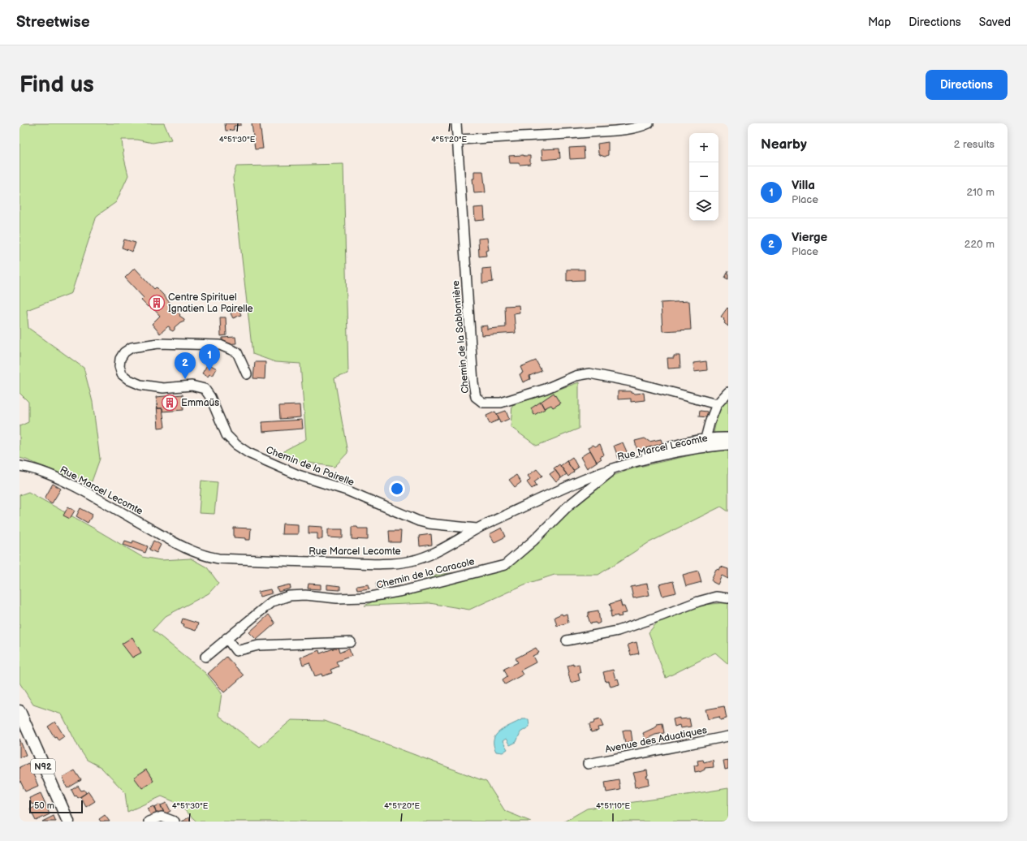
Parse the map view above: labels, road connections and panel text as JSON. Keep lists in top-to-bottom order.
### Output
{
  "streets": {
    "main road": ["N92"],
    "street": [
      "Chemin de la Sablonnière",
      "Rue Marcel Lecomte",
      "Chemin de la Pairelle",
      "Chemin de la Caracole",
      "Avenue des Aduatiques"
    ]
  },
  "crossings": [
    ["Rue Marcel Lecomte", "Chemin de la Pairelle"],
    ["Rue Marcel Lecomte", "Chemin de la Caracole"]
  ],
  "places": {
    "building": ["Centre Spirituel Ignatien La Pairelle", "Emmaüs"]
  },
  "scale_bar": "50 m",
  "page": {
    "header": "Streetwise",
    "nav": ["Map", "Directions", "Saved"],
    "buttons": "Directions",
    "title": "Find us",
    "heading": ["Nearby", "2 results"],
    "map_buttons": ["+", "−"],
    "list": [
      {
        "mark": "1",
        "name": "Villa",
        "note": "Place",
        "value": "210 m"
      },
      {
        "mark": "2",
        "name": "Vierge",
        "note": "Place",
        "value": "220 m"
      }
    ],
    "pins": ["1", "2"],
    "scale": "50 m"
  },
  "coordinates": ["4°51'30\"E", "4°51'20\"E", "4°51'10\"E"]
}
